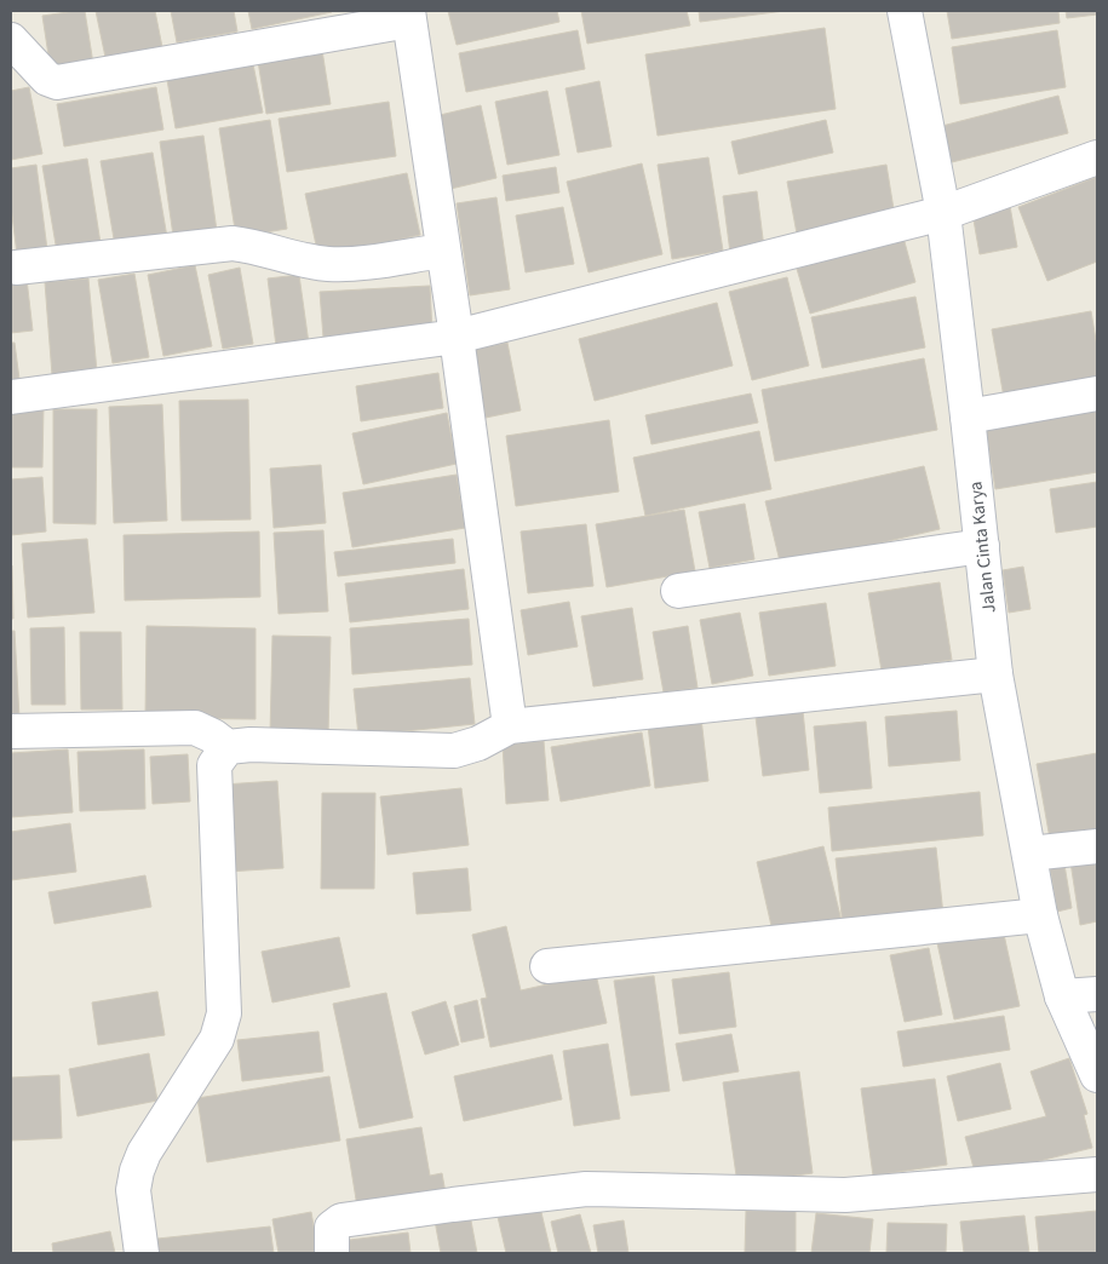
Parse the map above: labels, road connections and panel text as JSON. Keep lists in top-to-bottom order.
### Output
{
  "streets": {
    "street": ["Jalan Cinta Karya"]
  }
}
